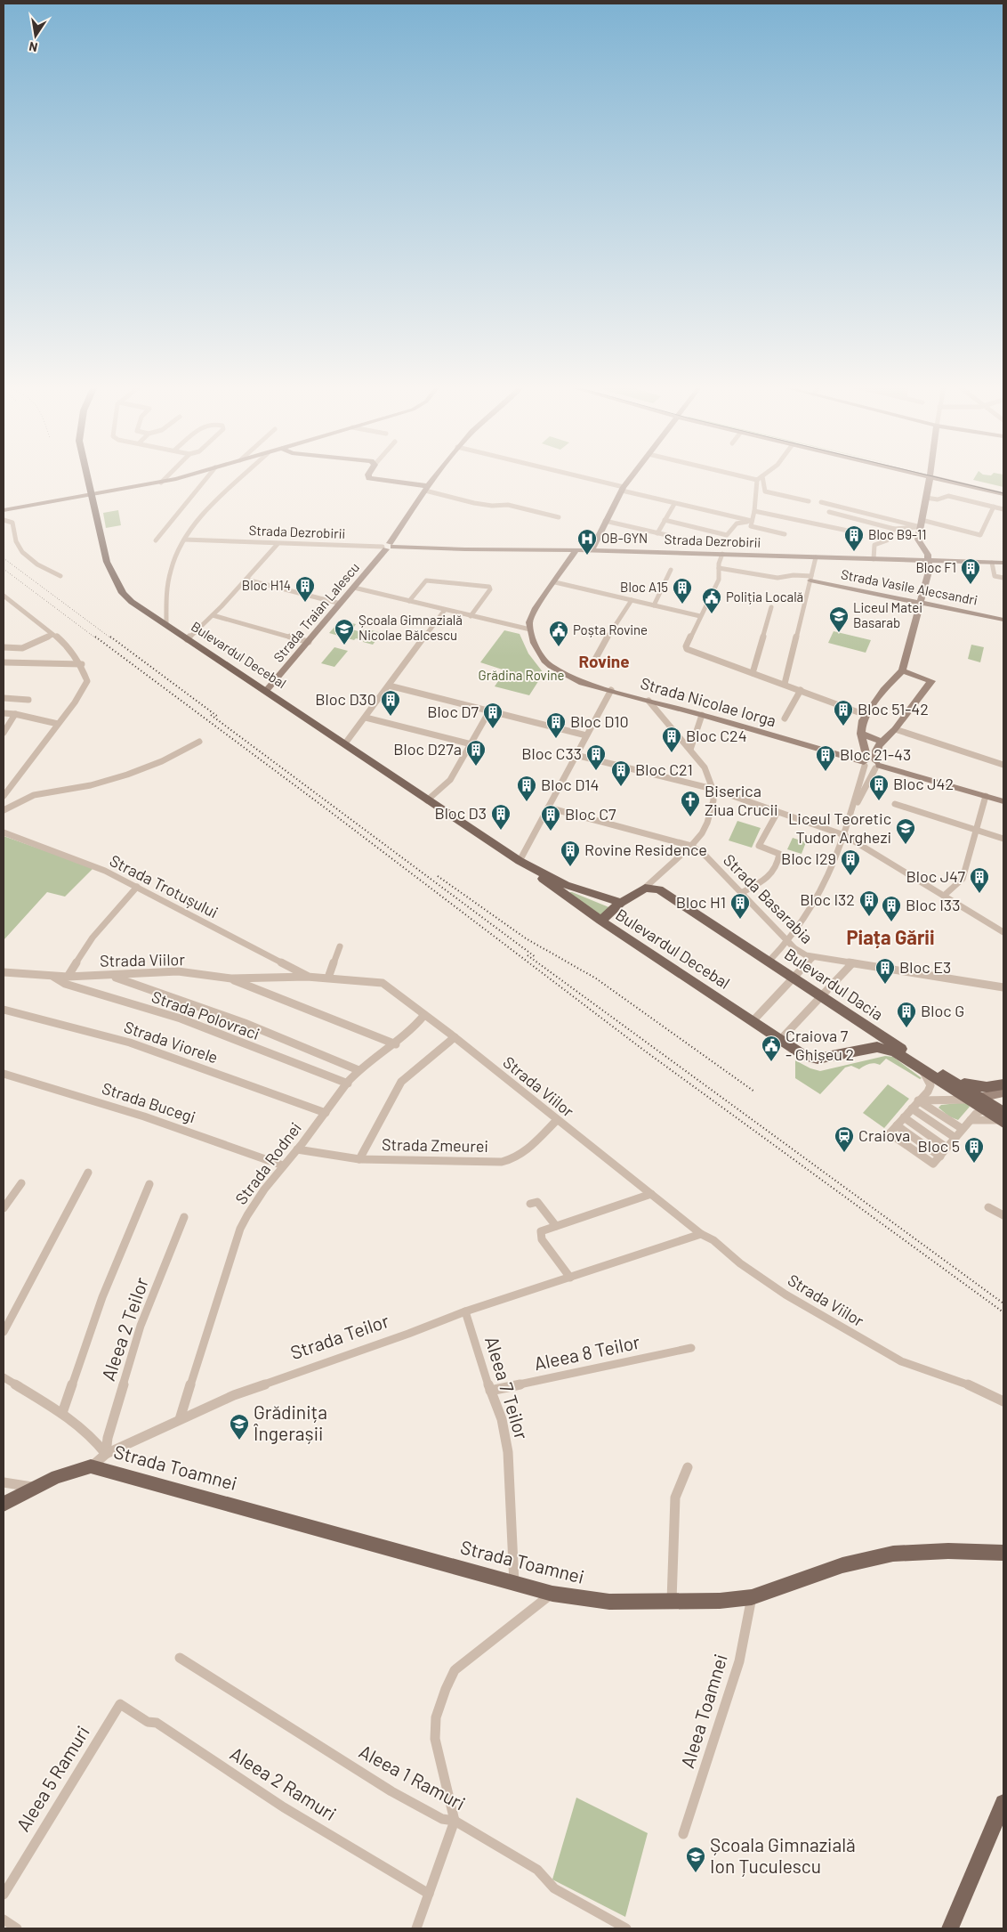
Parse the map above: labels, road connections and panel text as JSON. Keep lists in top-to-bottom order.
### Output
{
  "streets": {
    "main road": [
      "Bulevardul Decebal",
      "Bulevardul Dacia",
      "Strada Teilor",
      "Strada Toamnei"
    ],
    "street": [
      "Strada Dezrobirii",
      "Strada Vasile Alecsandri",
      "Strada Traian Lalescu",
      "Strada Nicolae Iorga",
      "Strada Trotușului",
      "Strada Basarabia",
      "Strada Viilor",
      "Strada Polovraci",
      "Strada Viorele",
      "Strada Bucegi",
      "Strada Zmeurei",
      "Strada Rodnei",
      "Aleea 2 Teilor",
      "Aleea 8 Teilor",
      "Aleea 7 Teilor",
      "Aleea Toamnei",
      "Aleea 1 Ramuri",
      "Aleea 5 Ramuri",
      "Aleea 2 Ramuri"
    ]
  },
  "crossings": [
    ["Strada Dezrobirii", "Strada Traian Lalescu"],
    ["Strada Traian Lalescu", "Bulevardul Decebal"],
    ["Bulevardul Decebal", "Bulevardul Dacia"],
    ["Strada Trotușului", "Strada Viilor"],
    ["Strada Viilor", "Strada Polovraci"],
    ["Strada Viilor", "Strada Zmeurei"],
    ["Strada Viilor", "Strada Rodnei"],
    ["Strada Viilor", "Strada Teilor"],
    ["Strada Polovraci", "Strada Rodnei"],
    ["Strada Viorele", "Strada Rodnei"],
    ["Strada Bucegi", "Strada Rodnei"],
    ["Strada Zmeurei", "Strada Rodnei"],
    ["Strada Rodnei", "Strada Teilor"],
    ["Aleea 2 Teilor", "Strada Teilor"],
    ["Strada Teilor", "Aleea 7 Teilor"],
    ["Strada Teilor", "Strada Toamnei"],
    ["Aleea 8 Teilor", "Aleea 7 Teilor"],
    ["Aleea 7 Teilor", "Strada Toamnei"],
    ["Strada Toamnei", "Aleea Toamnei"],
    ["Aleea 5 Ramuri", "Aleea 2 Ramuri"]
  ],
  "districts": ["Rovine", "Piața Gării"],
  "parks": ["Grădina Rovine"],
  "places": {
    "building": [
      "Bloc B9-11",
      "Bloc F1",
      "Bloc H14",
      "Bloc A15",
      "Bloc D30",
      "Bloc 51-42",
      "Bloc D7",
      "Bloc D10",
      "Bloc C24",
      "Bloc D27a",
      "Bloc C33",
      "Bloc 21-43",
      "Bloc C21",
      "Bloc J42",
      "Bloc D14",
      "Bloc D3",
      "Bloc C7",
      "Rovine Residence",
      "Bloc I29",
      "Bloc J47",
      "Bloc I32",
      "Bloc H1",
      "Bloc I33",
      "Bloc E3",
      "Bloc G",
      "Bloc 5"
    ],
    "hospital": ["OB-GYN"],
    "public building": ["Poliția Locală", "Poșta Rovine", "Craiova 7 - Ghișeu 2"],
    "school or university": [
      "Liceul Matei Basarab",
      "Școala Gimnazială Nicolae Bălcescu",
      "Liceul Teoretic Tudor Arghezi",
      "Grădinița Îngerașii",
      "Școala Gimnazială Ion Țuculescu"
    ],
    "church": ["Biserica Ziua Crucii"],
    "station": ["Craiova"]
  },
  "north": "bottom"
}
